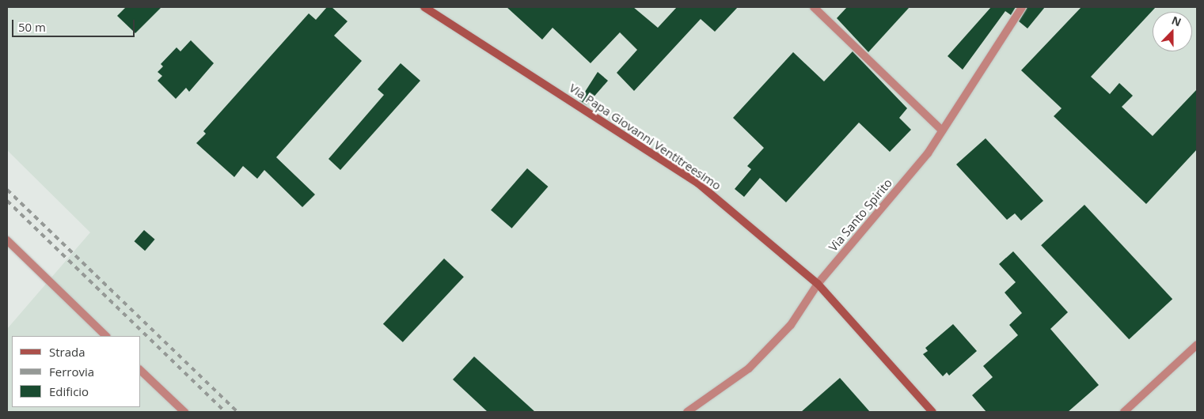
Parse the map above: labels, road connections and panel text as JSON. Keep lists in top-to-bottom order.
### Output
{
  "streets": {
    "street": ["Via Papa Giovanni Ventitreesimo", "Via Santo Spirito"]
  },
  "crossings": [
    ["Via Papa Giovanni Ventitreesimo", "Via Santo Spirito"]
  ],
  "legend": ["Strada", "Ferrovia", "Edificio"],
  "scale_bar": "50 m",
  "north": "top"
}
